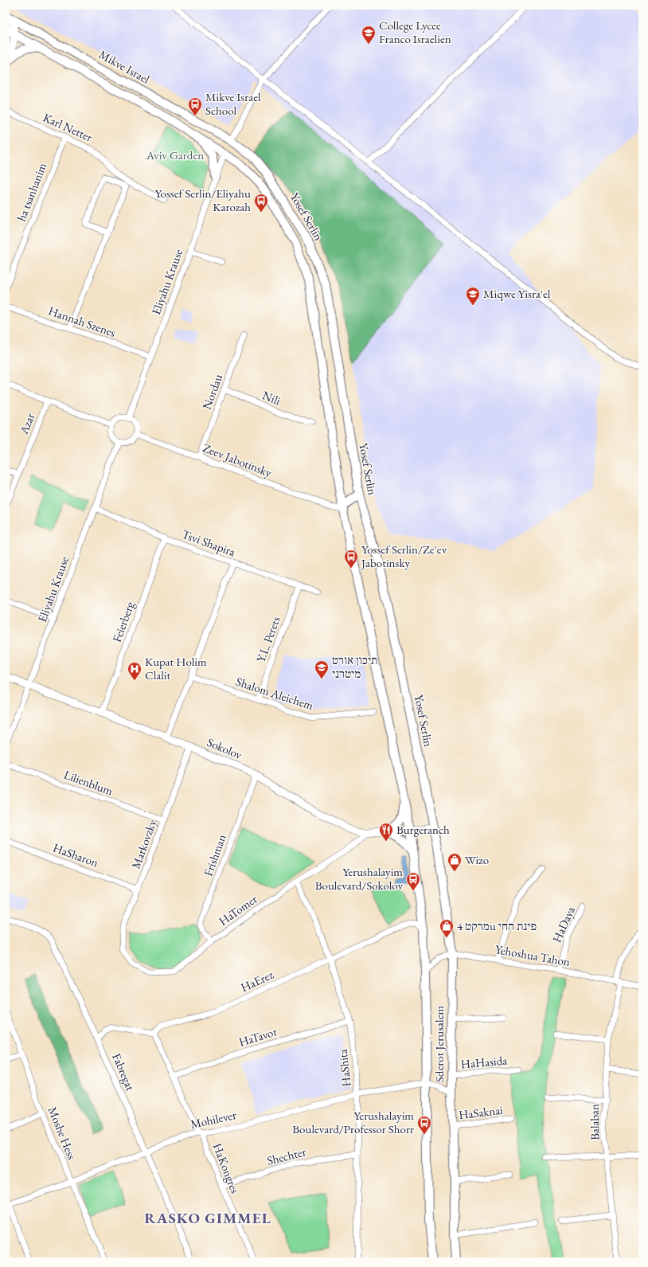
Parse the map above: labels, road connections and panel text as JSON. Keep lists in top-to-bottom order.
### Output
{
  "streets": {
    "main road": ["Mikve Israel", "Yosef Serlin", "Sderot Jerusalem"],
    "street": [
      "Karl Netter",
      "ha tsanhanim",
      "Eliyahu Krause",
      "Hannah Szenes",
      "Nordau",
      "Nili",
      "Azar",
      "Zeev Jabotinsky",
      "Tsvi Shapira",
      "Feierberg",
      "Y.L. Perets",
      "Shalom Aleichem",
      "Sokolov",
      "Lilienblum",
      "Markovzky",
      "HaSharon",
      "Frishman",
      "HaTomer",
      "HaDaya",
      "Yehoshua Tahon",
      "HaErez",
      "HaTavor",
      "HaHasida",
      "HaShita",
      "Fabregat",
      "HaSaknai",
      "Mohilever",
      "Balaban",
      "Moshe Hess",
      "Shechter",
      "HaKongres"
    ]
  },
  "crossings": [
    ["Mikve Israel", "Yosef Serlin"],
    ["Mikve Israel", "Eliyahu Krause"],
    ["Karl Netter", "ha tsanhanim"],
    ["Yosef Serlin", "Eliyahu Krause"],
    ["Yosef Serlin", "Zeev Jabotinsky"],
    ["Yosef Serlin", "Sokolov"],
    ["Yosef Serlin", "Sderot Jerusalem"],
    ["Eliyahu Krause", "Hannah Szenes"],
    ["Eliyahu Krause", "Zeev Jabotinsky"],
    ["Eliyahu Krause", "Tsvi Shapira"],
    ["Eliyahu Krause", "Sokolov"],
    ["Nordau", "Nili"],
    ["Nordau", "Zeev Jabotinsky"],
    ["Tsvi Shapira", "Feierberg"],
    ["Tsvi Shapira", "Y.L. Perets"],
    ["Feierberg", "Sokolov"],
    ["Y.L. Perets", "Shalom Aleichem"],
    ["Sokolov", "Markovzky"],
    ["Sokolov", "Frishman"],
    ["Sokolov", "HaTomer"],
    ["Sokolov", "Sderot Jerusalem"],
    ["Lilienblum", "Markovzky"],
    ["Markovzky", "HaSharon"],
    ["Markovzky", "HaTomer"],
    ["Frishman", "HaTomer"],
    ["HaTomer", "HaShita"],
    ["HaDaya", "Yehoshua Tahon"],
    ["Yehoshua Tahon", "Sderot Jerusalem"],
    ["Yehoshua Tahon", "Balaban"],
    ["HaErez", "Sderot Jerusalem"],
    ["HaErez", "HaShita"],
    ["HaErez", "HaKongres"],
    ["HaTavor", "HaShita"],
    ["HaTavor", "HaKongres"],
    ["Sderot Jerusalem", "HaHasida"],
    ["Sderot Jerusalem", "HaSaknai"],
    ["Sderot Jerusalem", "Mohilever"],
    ["HaShita", "Mohilever"],
    ["HaShita", "Shechter"],
    ["Fabregat", "Mohilever"],
    ["Mohilever", "Moshe Hess"],
    ["Mohilever", "HaKongres"],
    ["Shechter", "HaKongres"]
  ],
  "districts": ["RASKO GIMMEL"],
  "parks": ["Aviv Garden"],
  "places": {
    "school or university": ["College Lycee Franco Israelien", "Miqwe Yisra'el", "תיכון אורט מיטרני"],
    "bus stop": [
      "Mikve Israel School",
      "Yossef Serlin/Eliyahu Karozah",
      "Yossef Serlin/Ze'ev Jabotinsky",
      "Yerushalayim Boulevard/Sokolov",
      "Yerushalayim Boulevard/Professor Shorr"
    ],
    "hospital": ["Kupat Holim Clalit"],
    "restaurant": ["Burgeranch"],
    "shop": ["Wizo", "מרקט 4u פינת החי"]
  }
}
